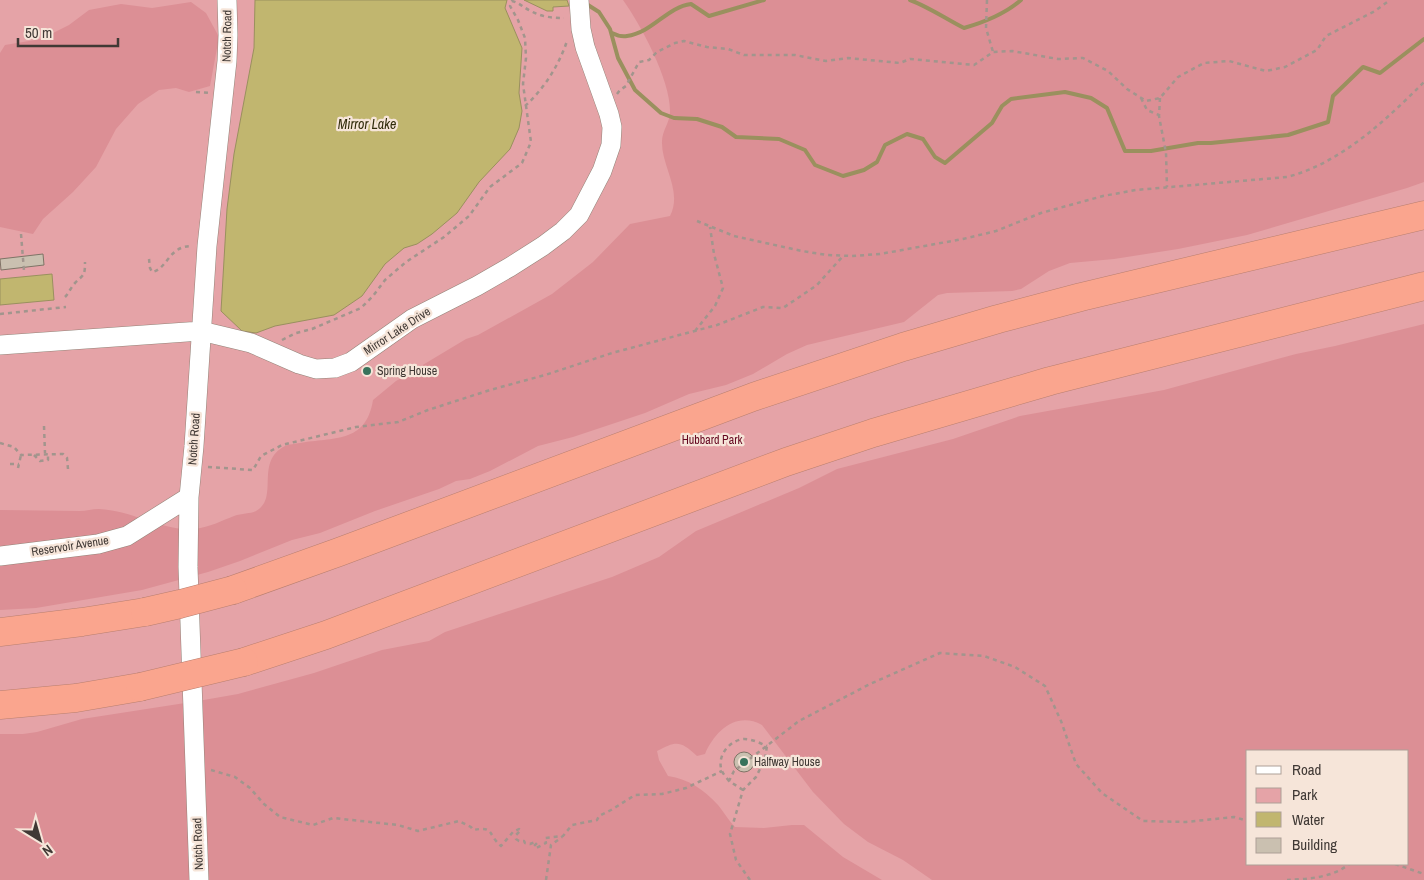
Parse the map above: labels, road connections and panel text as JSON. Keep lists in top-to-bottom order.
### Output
{
  "streets": {
    "street": ["Notch Road", "Mirror Lake Drive", "Reservoir Avenue"]
  },
  "crossings": [
    ["Notch Road", "Mirror Lake Drive"],
    ["Notch Road", "Reservoir Avenue"]
  ],
  "water": ["Mirror Lake"],
  "parks": ["Hubbard Park"],
  "places": ["Spring House", "Halfway House"],
  "legend": [
    "Road",
    "Park",
    "Water",
    "Building"
  ],
  "scale_bar": "50 m",
  "north": "bottom right"
}
